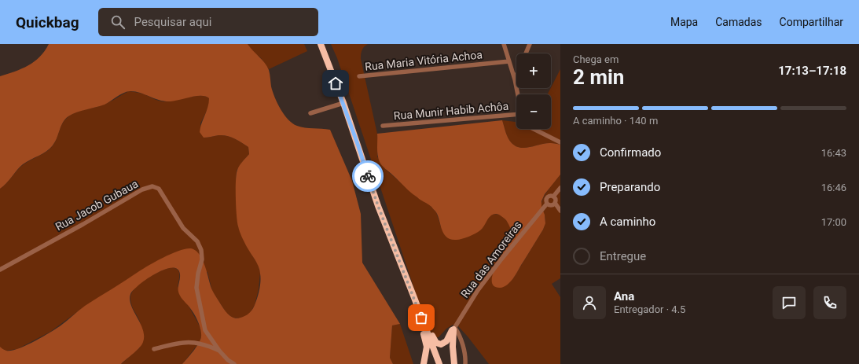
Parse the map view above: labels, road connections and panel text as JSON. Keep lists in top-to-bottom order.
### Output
{
  "streets": {
    "street": [
      "Rua Maria Vitória Achoa",
      "Rua Munir Habib Achôa",
      "Rua Jacob Gubaua",
      "Rua das Amoreiras"
    ]
  },
  "page": {
    "header": "Quickbag",
    "search": "Pesquisar aqui",
    "nav": ["Mapa", "Camadas", "Compartilhar"],
    "heading": ["2 min", "Chega em", "17:13–17:18"],
    "panel": ["Ana", "Entregador · 4.5"],
    "map_buttons": ["+", "−"],
    "bar": "A caminho · 140 m",
    "list": [
      ["Confirmado", "16:43"],
      ["Preparando", "16:46"],
      ["A caminho", "17:00"],
      "Entregue"
    ]
  }
}
